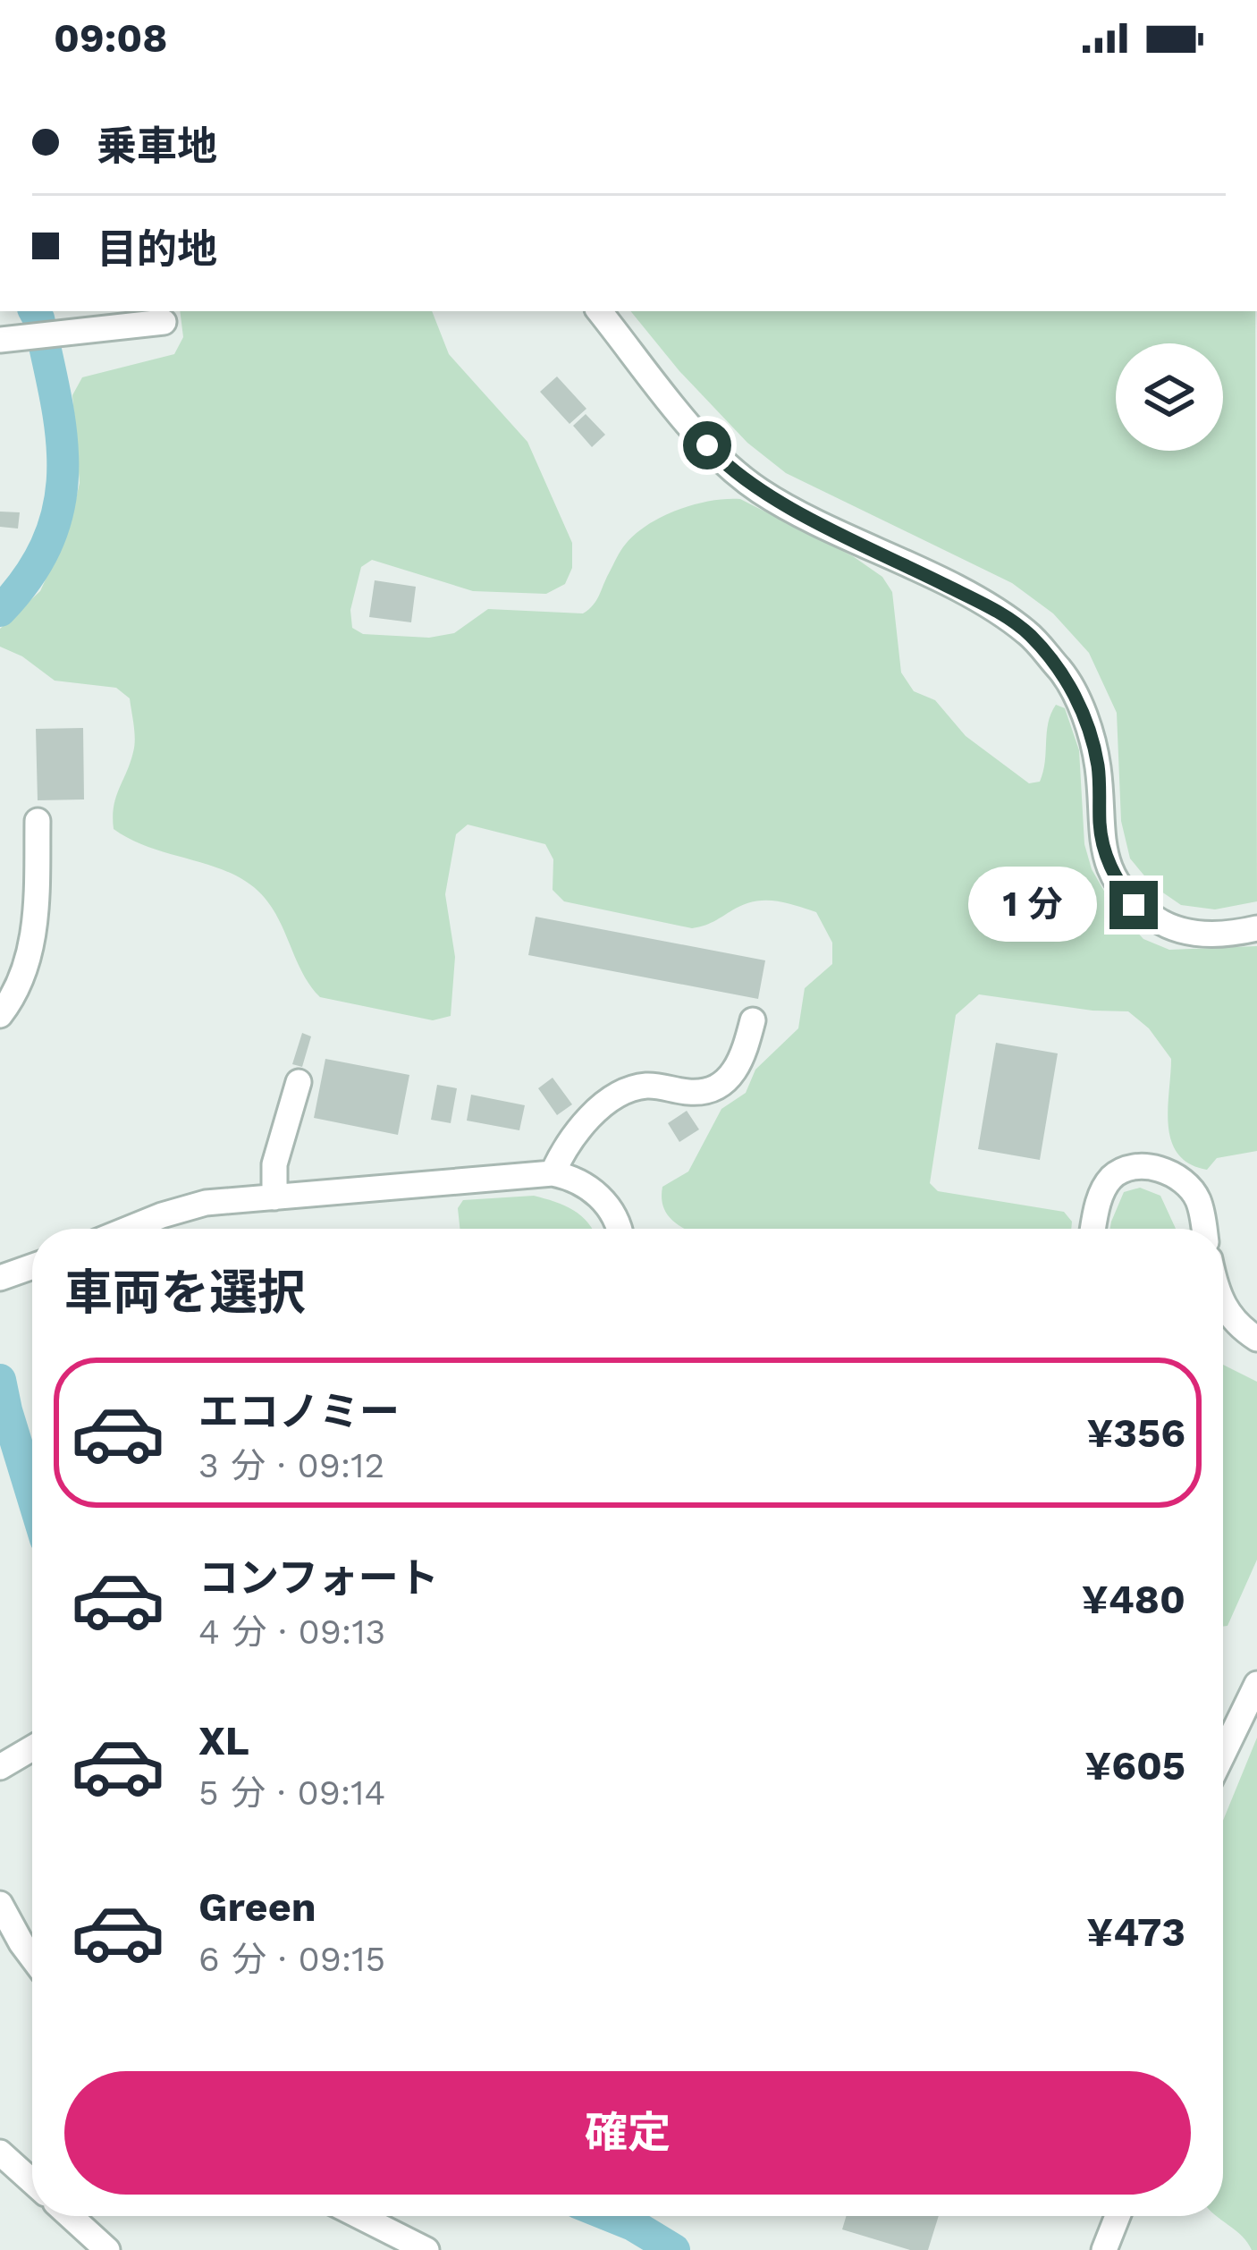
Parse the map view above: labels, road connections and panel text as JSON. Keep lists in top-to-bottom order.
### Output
{
  "page": {
    "status": "09:08",
    "banner": ["乗車地", "目的地"],
    "bubble": "1 分",
    "heading": "車両を選択",
    "list": [
      {
        "name": "エコノミー",
        "note": "3 分 · 09:12",
        "value": "¥356"
      },
      {
        "name": "コンフォート",
        "note": "4 分 · 09:13",
        "value": "¥480"
      },
      {
        "name": "XL",
        "note": "5 分 · 09:14",
        "value": "¥605"
      },
      {
        "name": "Green",
        "note": "6 分 · 09:15",
        "value": "¥473"
      }
    ],
    "buttons": "確定"
  }
}
